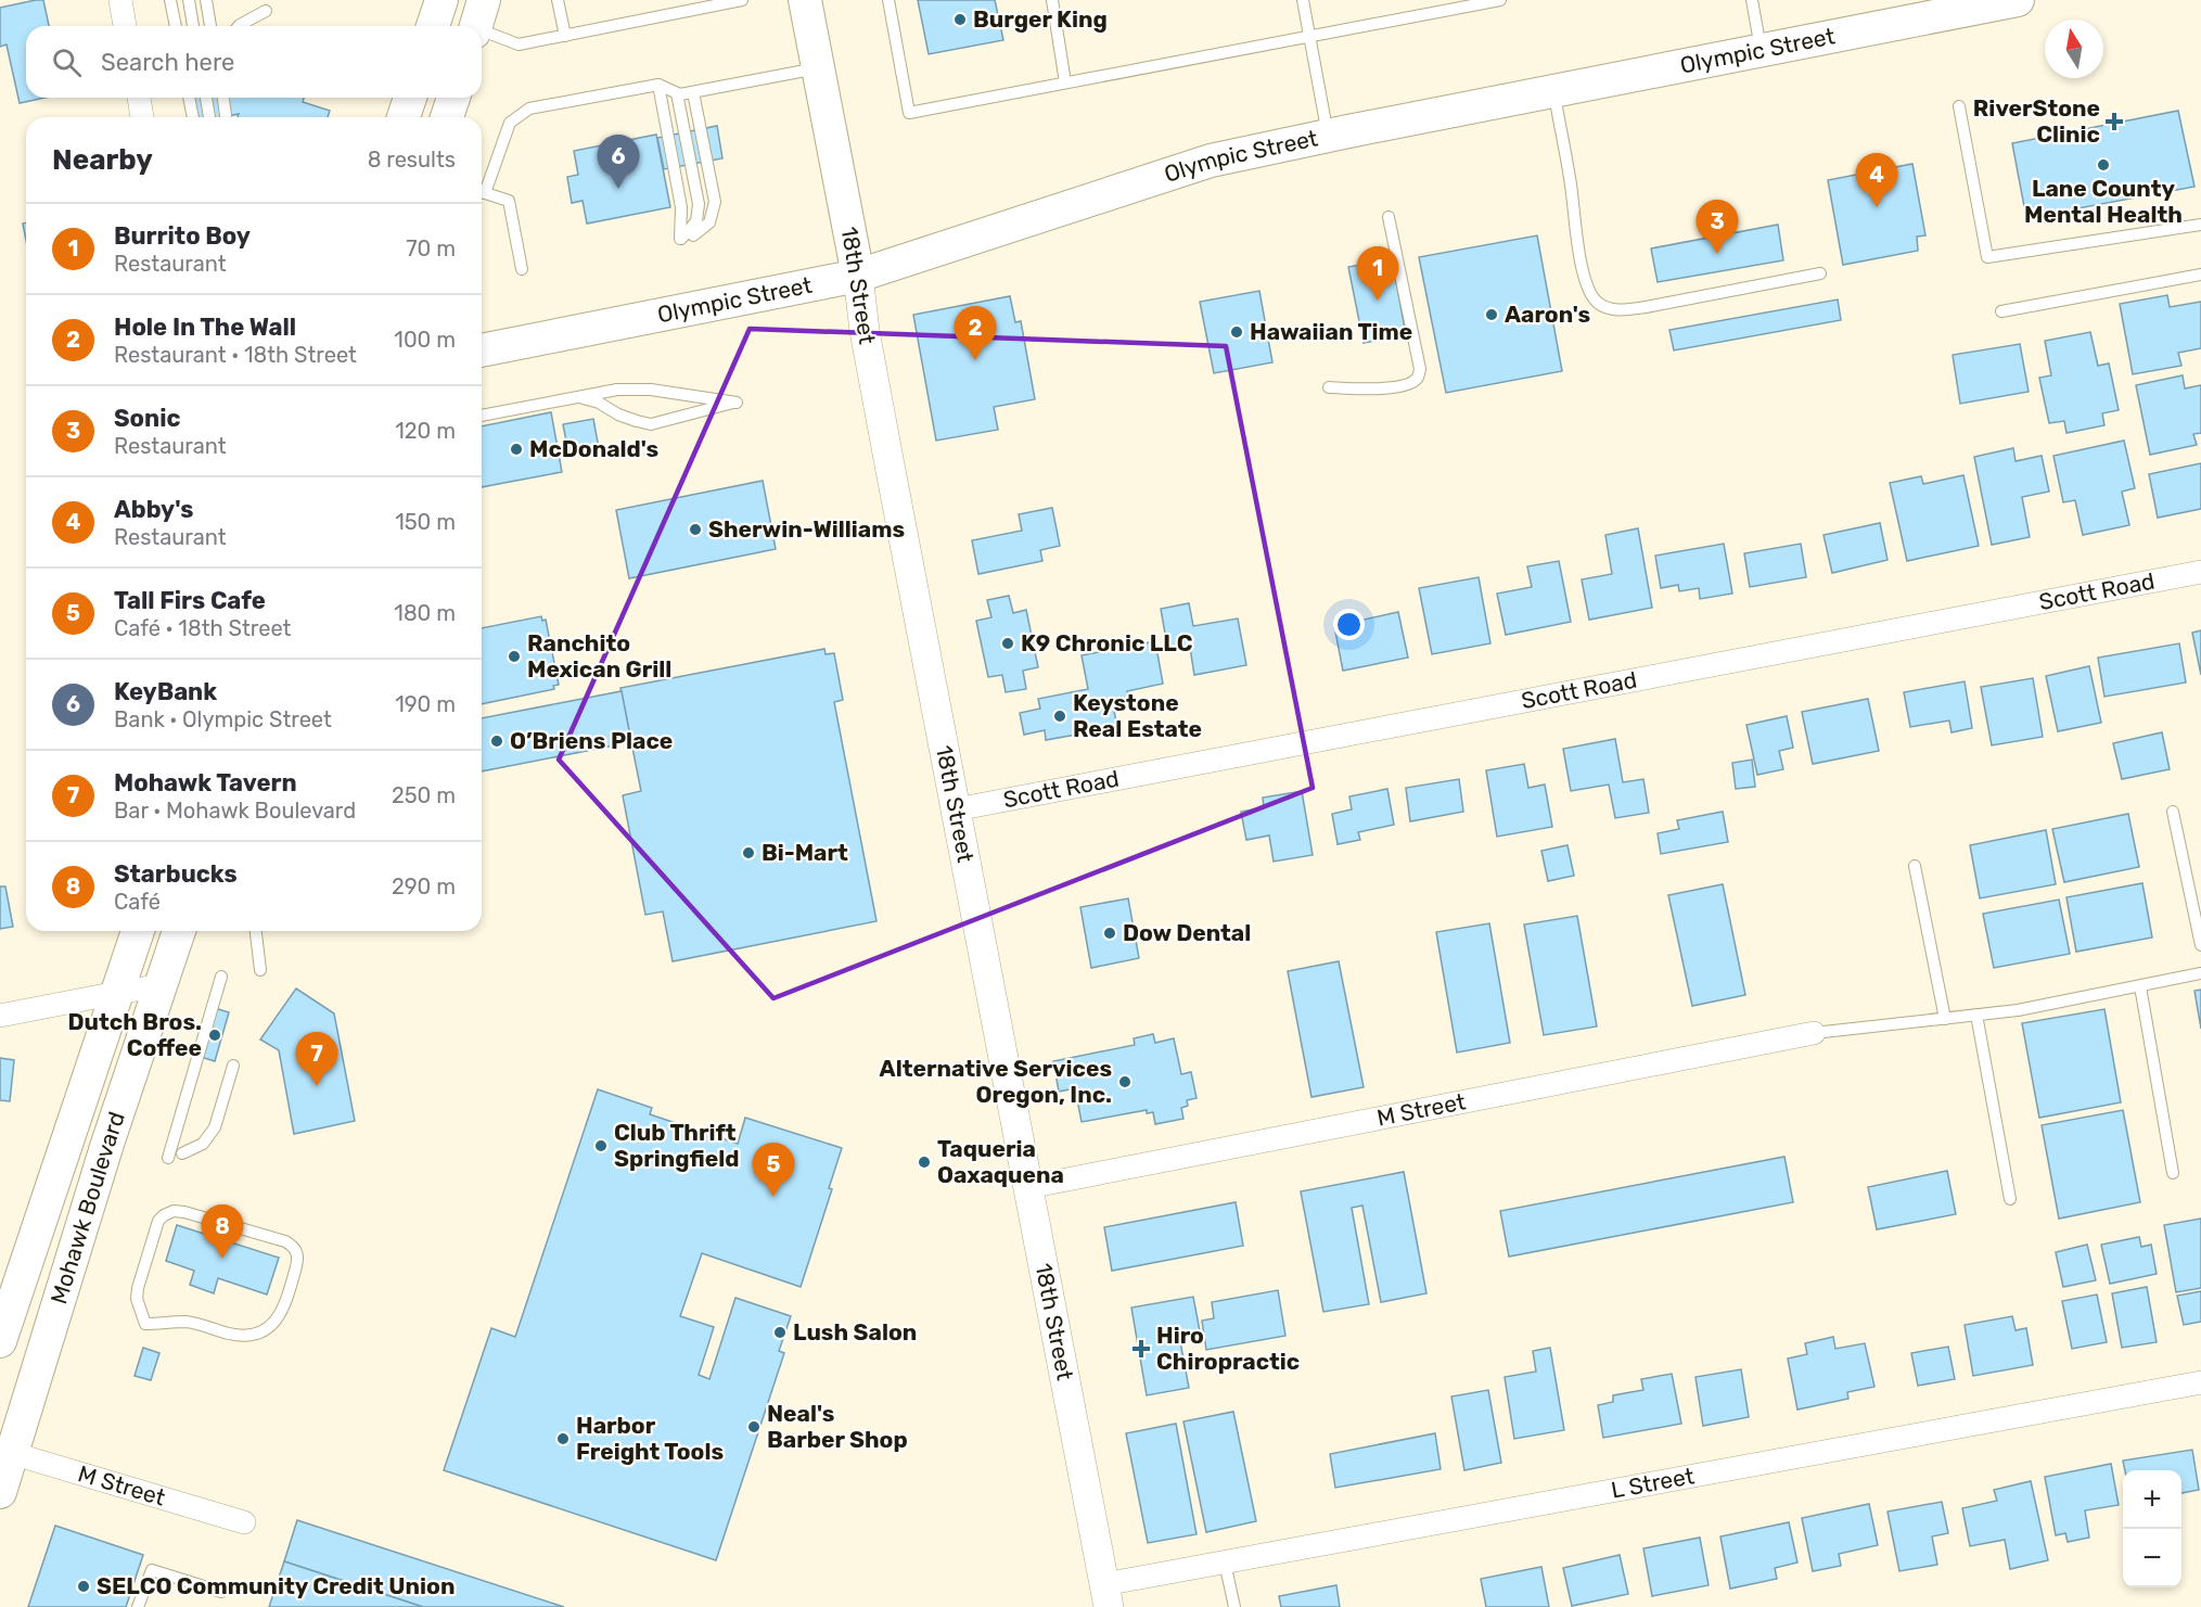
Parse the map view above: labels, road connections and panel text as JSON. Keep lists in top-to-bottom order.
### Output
{
  "streets": {
    "main road": ["Olympic Street", "18th Street", "Mohawk Boulevard"],
    "street": ["Scott Road", "M Street", "L Street"]
  },
  "crossings": [
    ["Olympic Street", "18th Street"],
    ["18th Street", "Scott Road"],
    ["18th Street", "M Street"],
    ["18th Street", "L Street"],
    ["M Street", "Mohawk Boulevard"]
  ],
  "places": {
    "other": [
      "Burger King",
      "Lane County Mental Health",
      "Aaron's",
      "Hawaiian Time",
      "McDonald's",
      "Sherwin-Williams",
      "K9 Chronic LLC",
      "Ranchito Mexican Grill",
      "Keystone Real Estate",
      "O’Briens Place",
      "Bi-Mart",
      "Dow Dental",
      "Dutch Bros. Coffee",
      "Alternative Services Oregon, Inc.",
      "Club Thrift Springfield",
      "Taqueria Oaxaquena",
      "Lush Salon",
      "Neal's Barber Shop",
      "Harbor Freight Tools",
      "SELCO Community Credit Union"
    ],
    "health": ["RiverStone Clinic", "Hiro Chiropractic"]
  },
  "north": "top",
  "page": {
    "search": "Search here",
    "heading": ["Nearby", "8 results"],
    "pins": [
      "6",
      "4",
      "3",
      "1",
      "2",
      "7",
      "5",
      "8"
    ],
    "list": [
      {
        "mark": "1",
        "name": "Burrito Boy",
        "note": "Restaurant",
        "value": "70 m"
      },
      {
        "mark": "2",
        "name": "Hole In The Wall",
        "note": "Restaurant · 18th Street",
        "value": "100 m"
      },
      {
        "mark": "3",
        "name": "Sonic",
        "note": "Restaurant",
        "value": "120 m"
      },
      {
        "mark": "4",
        "name": "Abby's",
        "note": "Restaurant",
        "value": "150 m"
      },
      {
        "mark": "5",
        "name": "Tall Firs Cafe",
        "note": "Café · 18th Street",
        "value": "180 m"
      },
      {
        "mark": "6",
        "name": "KeyBank",
        "note": "Bank · Olympic Street",
        "value": "190 m"
      },
      {
        "mark": "7",
        "name": "Mohawk Tavern",
        "note": "Bar · Mohawk Boulevard",
        "value": "250 m"
      },
      {
        "mark": "8",
        "name": "Starbucks",
        "note": "Café",
        "value": "290 m"
      }
    ],
    "map_buttons": ["+", "−"]
  }
}
